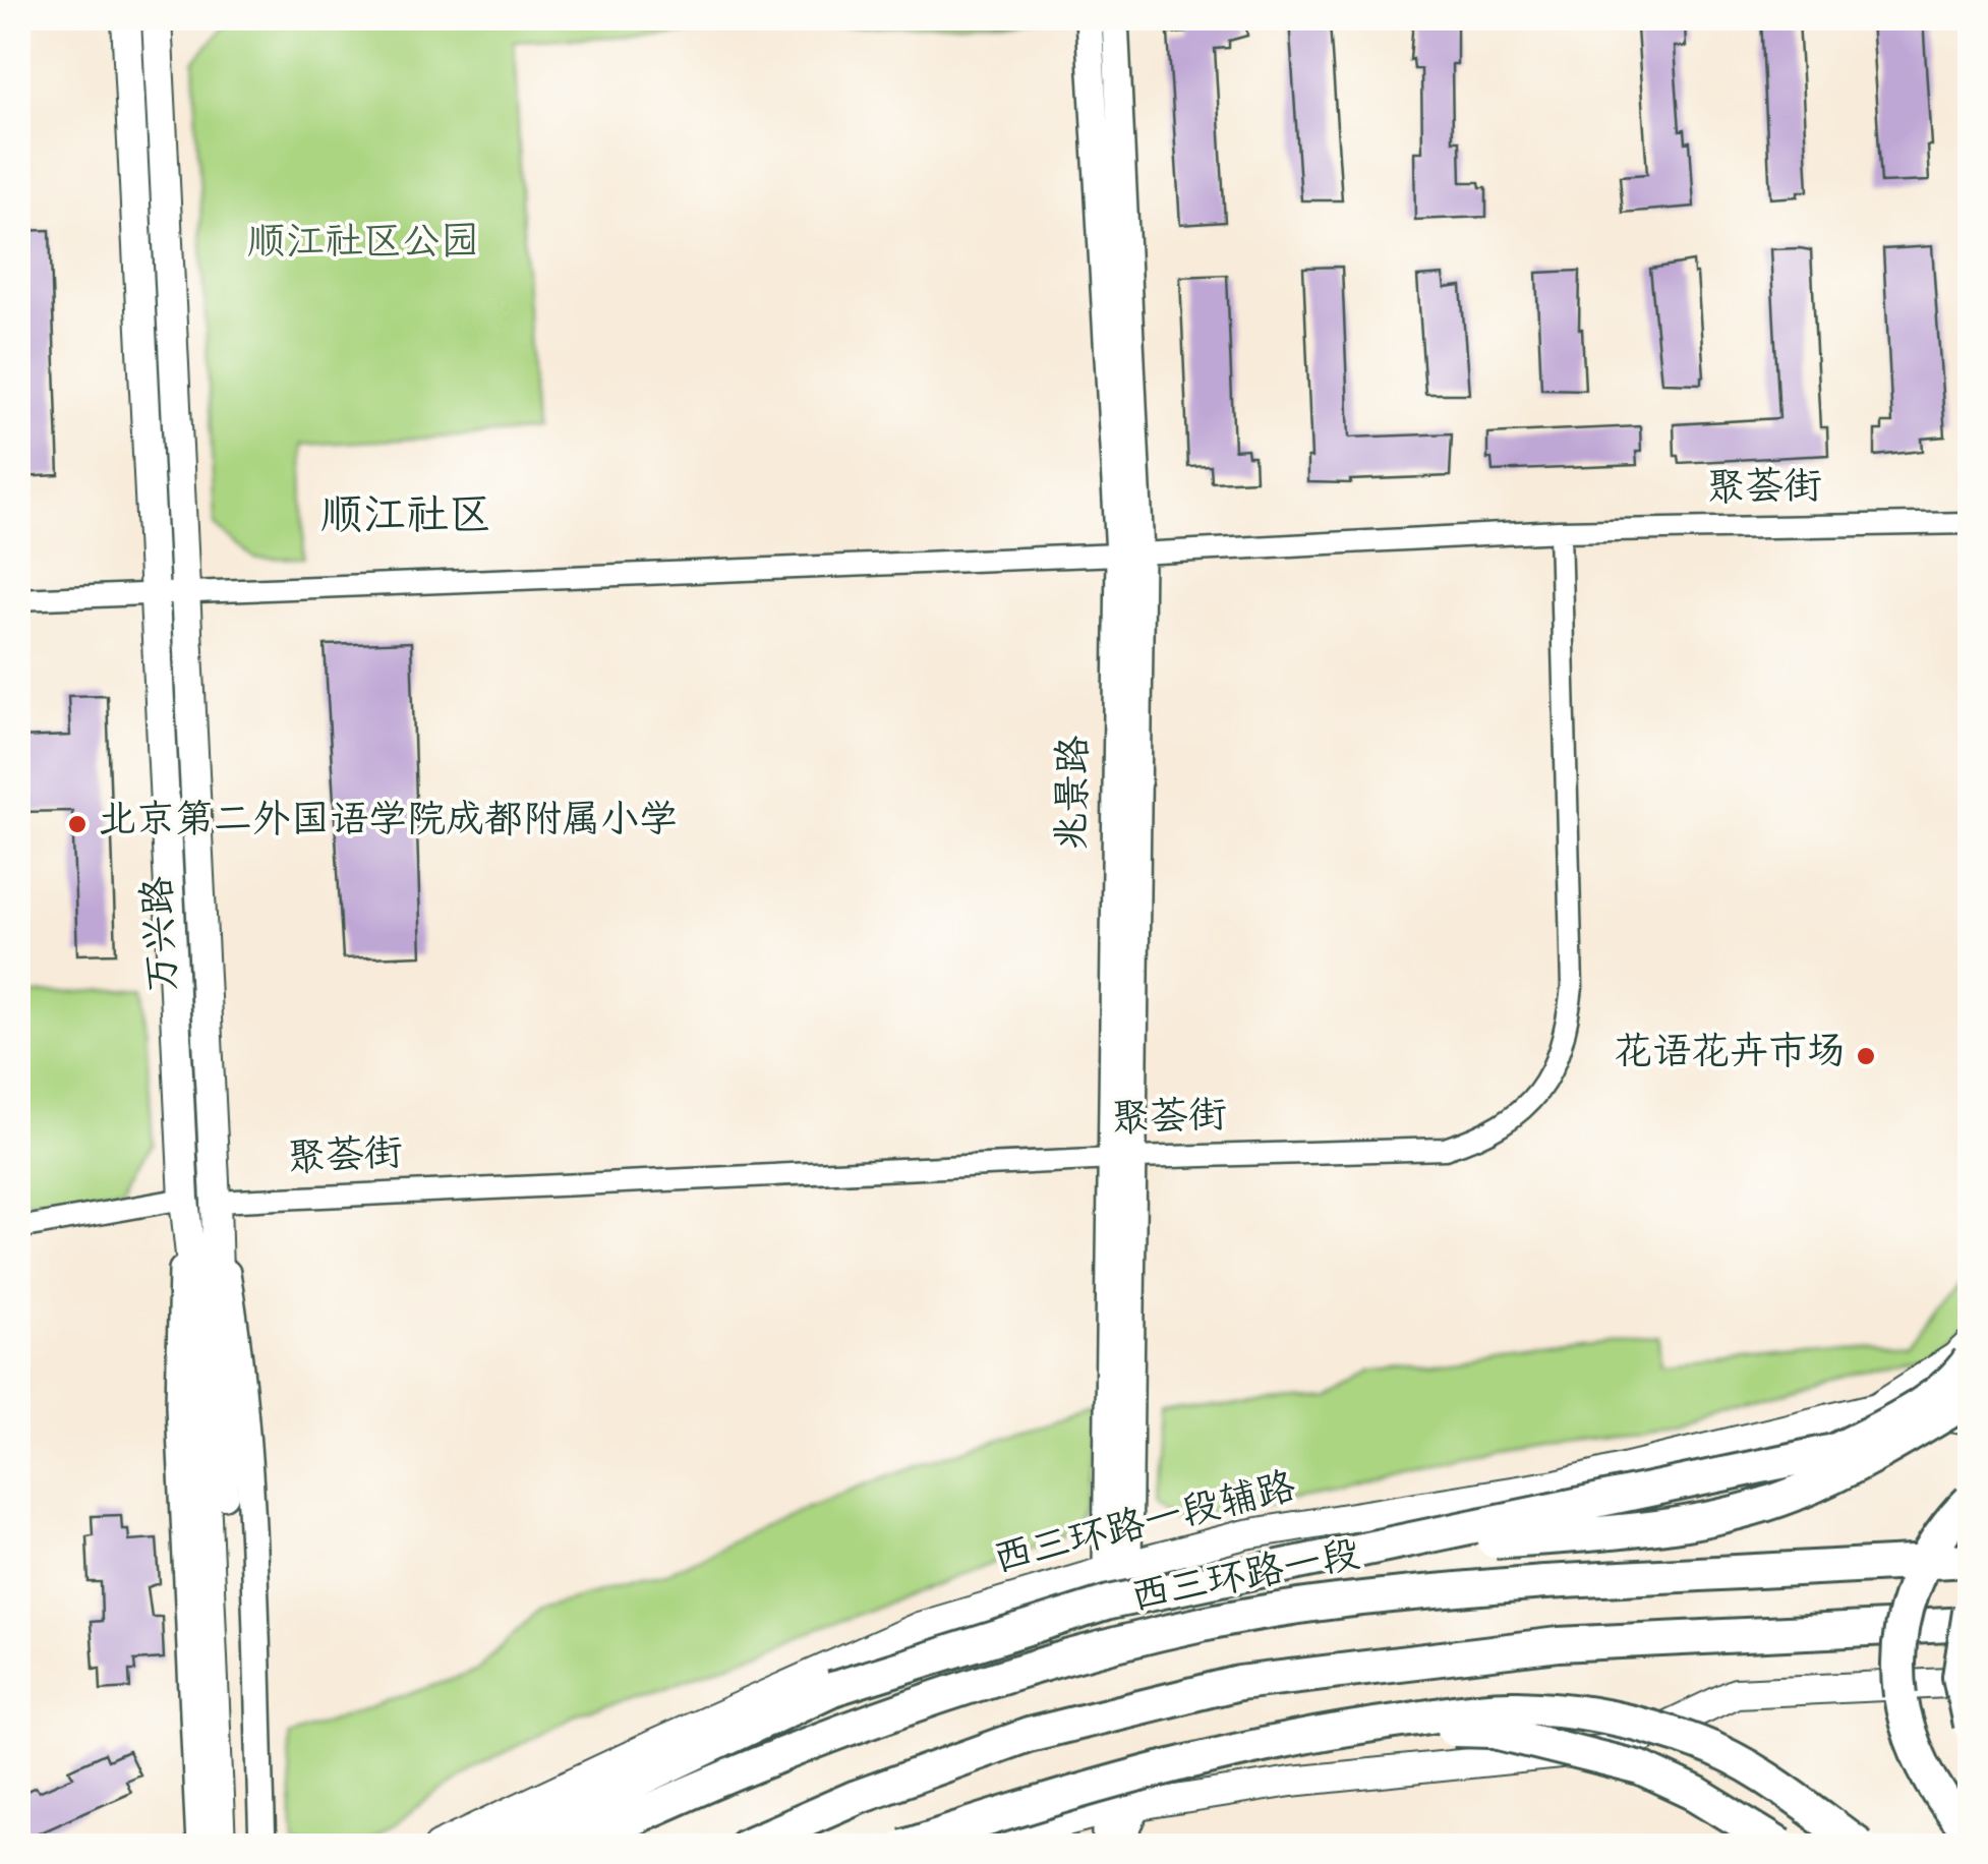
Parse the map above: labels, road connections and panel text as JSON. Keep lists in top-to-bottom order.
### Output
{
  "streets": {
    "highway": ["西三环路一段"],
    "main road": ["万兴路", "西三环路一段辅路"],
    "street": ["聚荟街", "兆景路"]
  },
  "crossings": [
    ["聚荟街", "兆景路"],
    ["聚荟街", "万兴路"],
    ["兆景路", "西三环路一段辅路"]
  ],
  "districts": ["顺江社区"],
  "parks": ["顺江社区公园"],
  "places": ["北京第二外国语学院成都附属小学", "花语花卉市场"]
}
